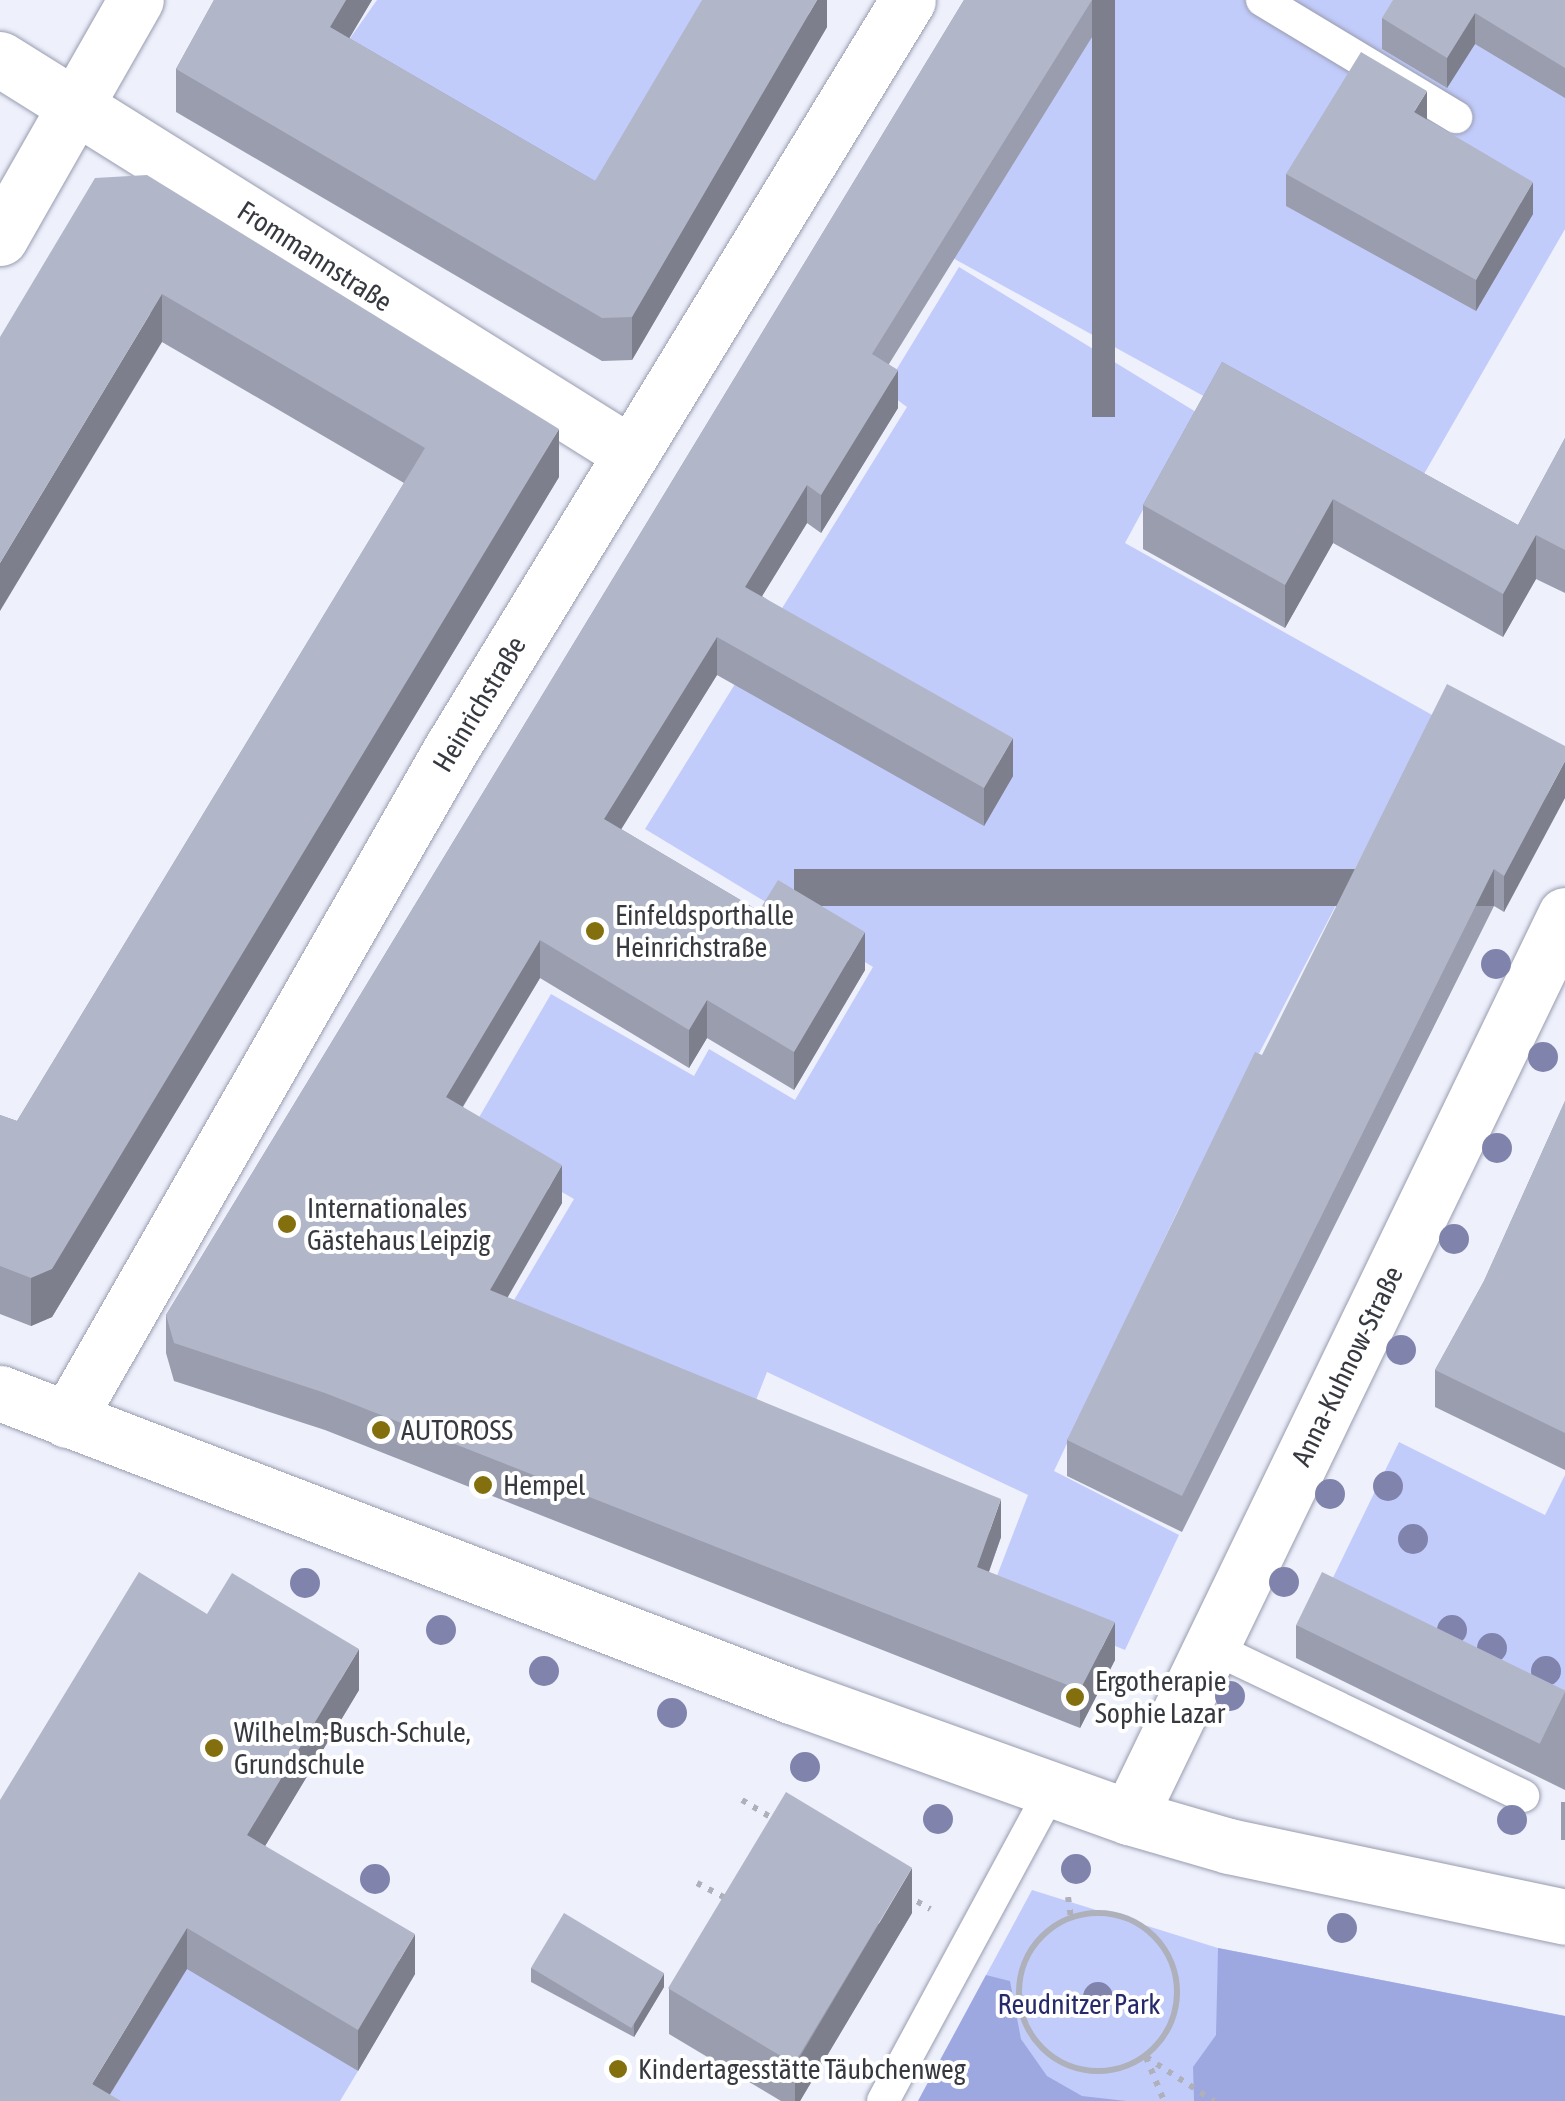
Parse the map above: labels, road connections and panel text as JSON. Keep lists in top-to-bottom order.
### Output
{
  "streets": {
    "street": ["Frommannstraße", "Heinrichstraße", "Anna-Kuhnow-Straße"]
  },
  "crossings": [
    ["Frommannstraße", "Heinrichstraße"]
  ],
  "parks": ["Reudnitzer Park"],
  "places": [
    "Einfeldsporthalle Heinrichstraße",
    "Internationales Gästehaus Leipzig",
    "AUTOROSS",
    "Hempel",
    "Ergotherapie Sophie Lazar",
    "Wilhelm-Busch-Schule, Grundschule",
    "Kindertagesstätte Täubchenweg"
  ]
}
